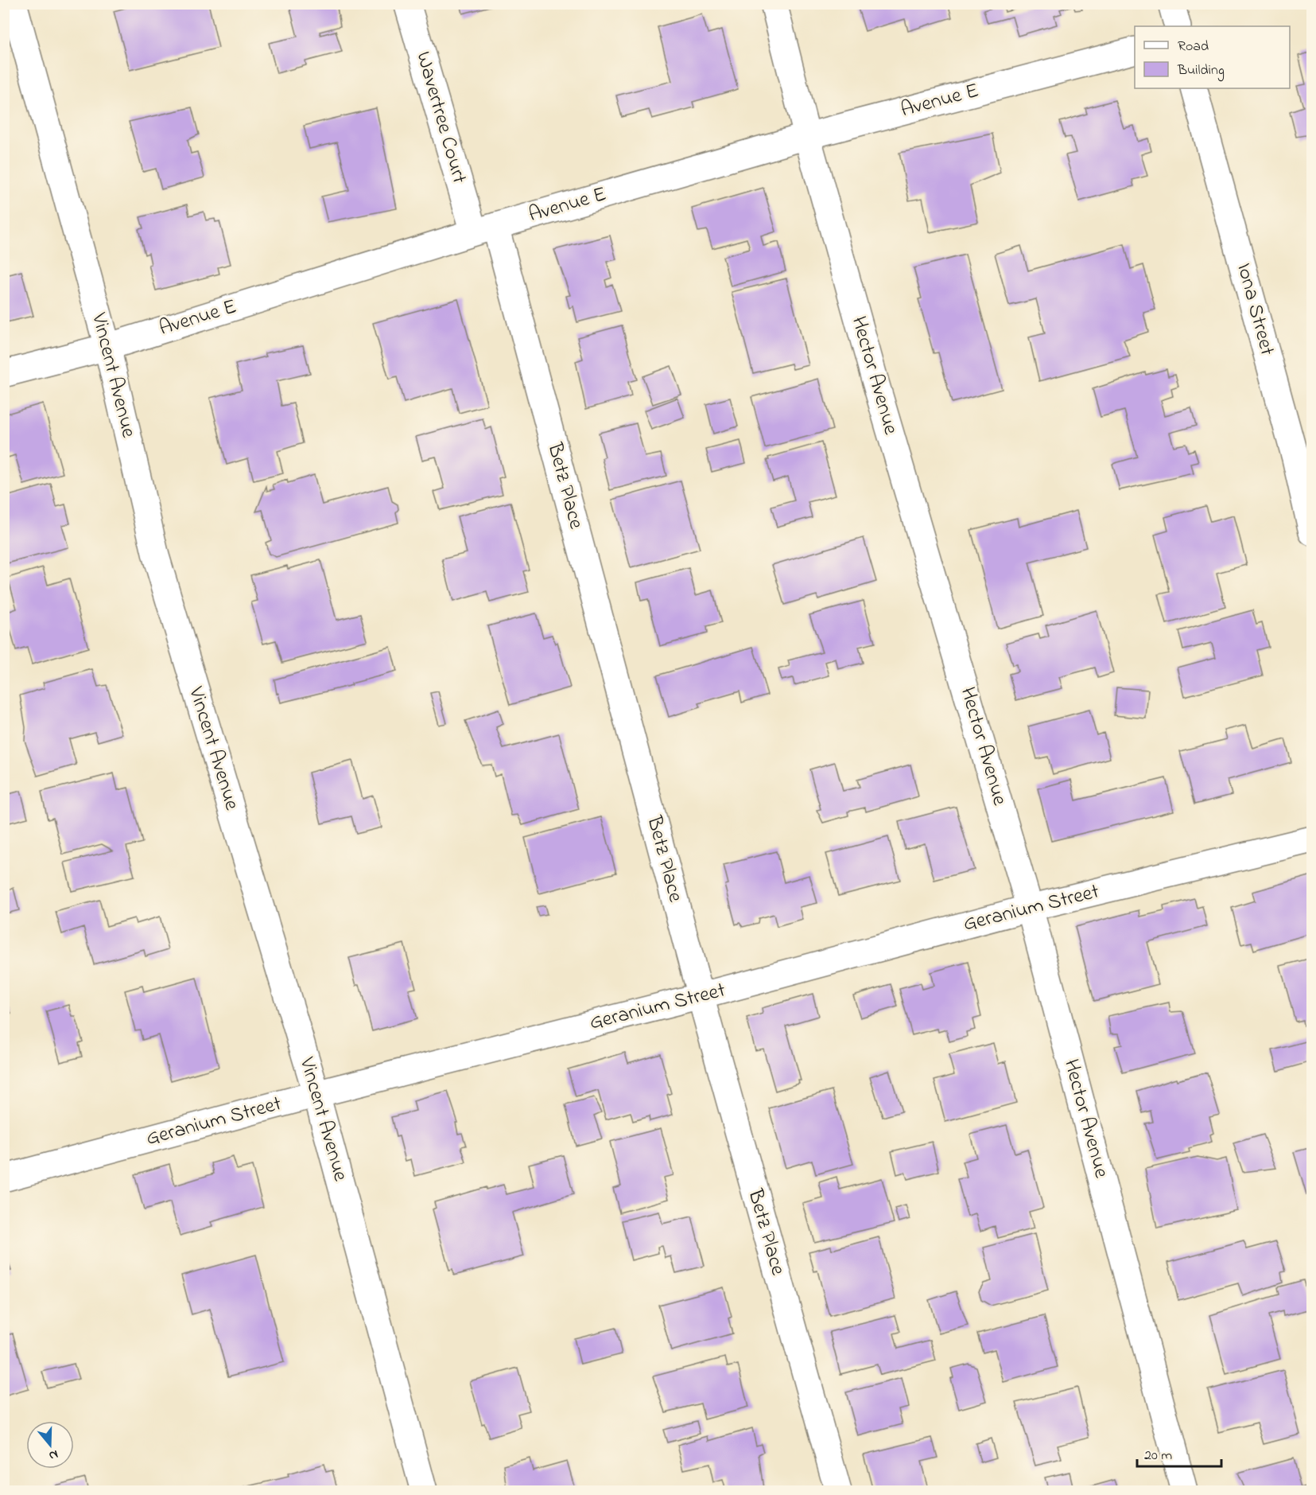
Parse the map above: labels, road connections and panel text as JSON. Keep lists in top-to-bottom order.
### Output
{
  "streets": {
    "street": [
      "Avenue E",
      "Wavertree Court",
      "Iona Street",
      "Vincent Avenue",
      "Hector Avenue",
      "Betz Place",
      "Geranium Street"
    ]
  },
  "crossings": [
    ["Avenue E", "Wavertree Court"],
    ["Avenue E", "Vincent Avenue"],
    ["Avenue E", "Hector Avenue"],
    ["Avenue E", "Betz Place"],
    ["Wavertree Court", "Betz Place"],
    ["Vincent Avenue", "Geranium Street"],
    ["Hector Avenue", "Geranium Street"],
    ["Betz Place", "Geranium Street"]
  ],
  "legend": ["Road", "Building"],
  "scale_bar": "20 m",
  "north": "bottom"
}
